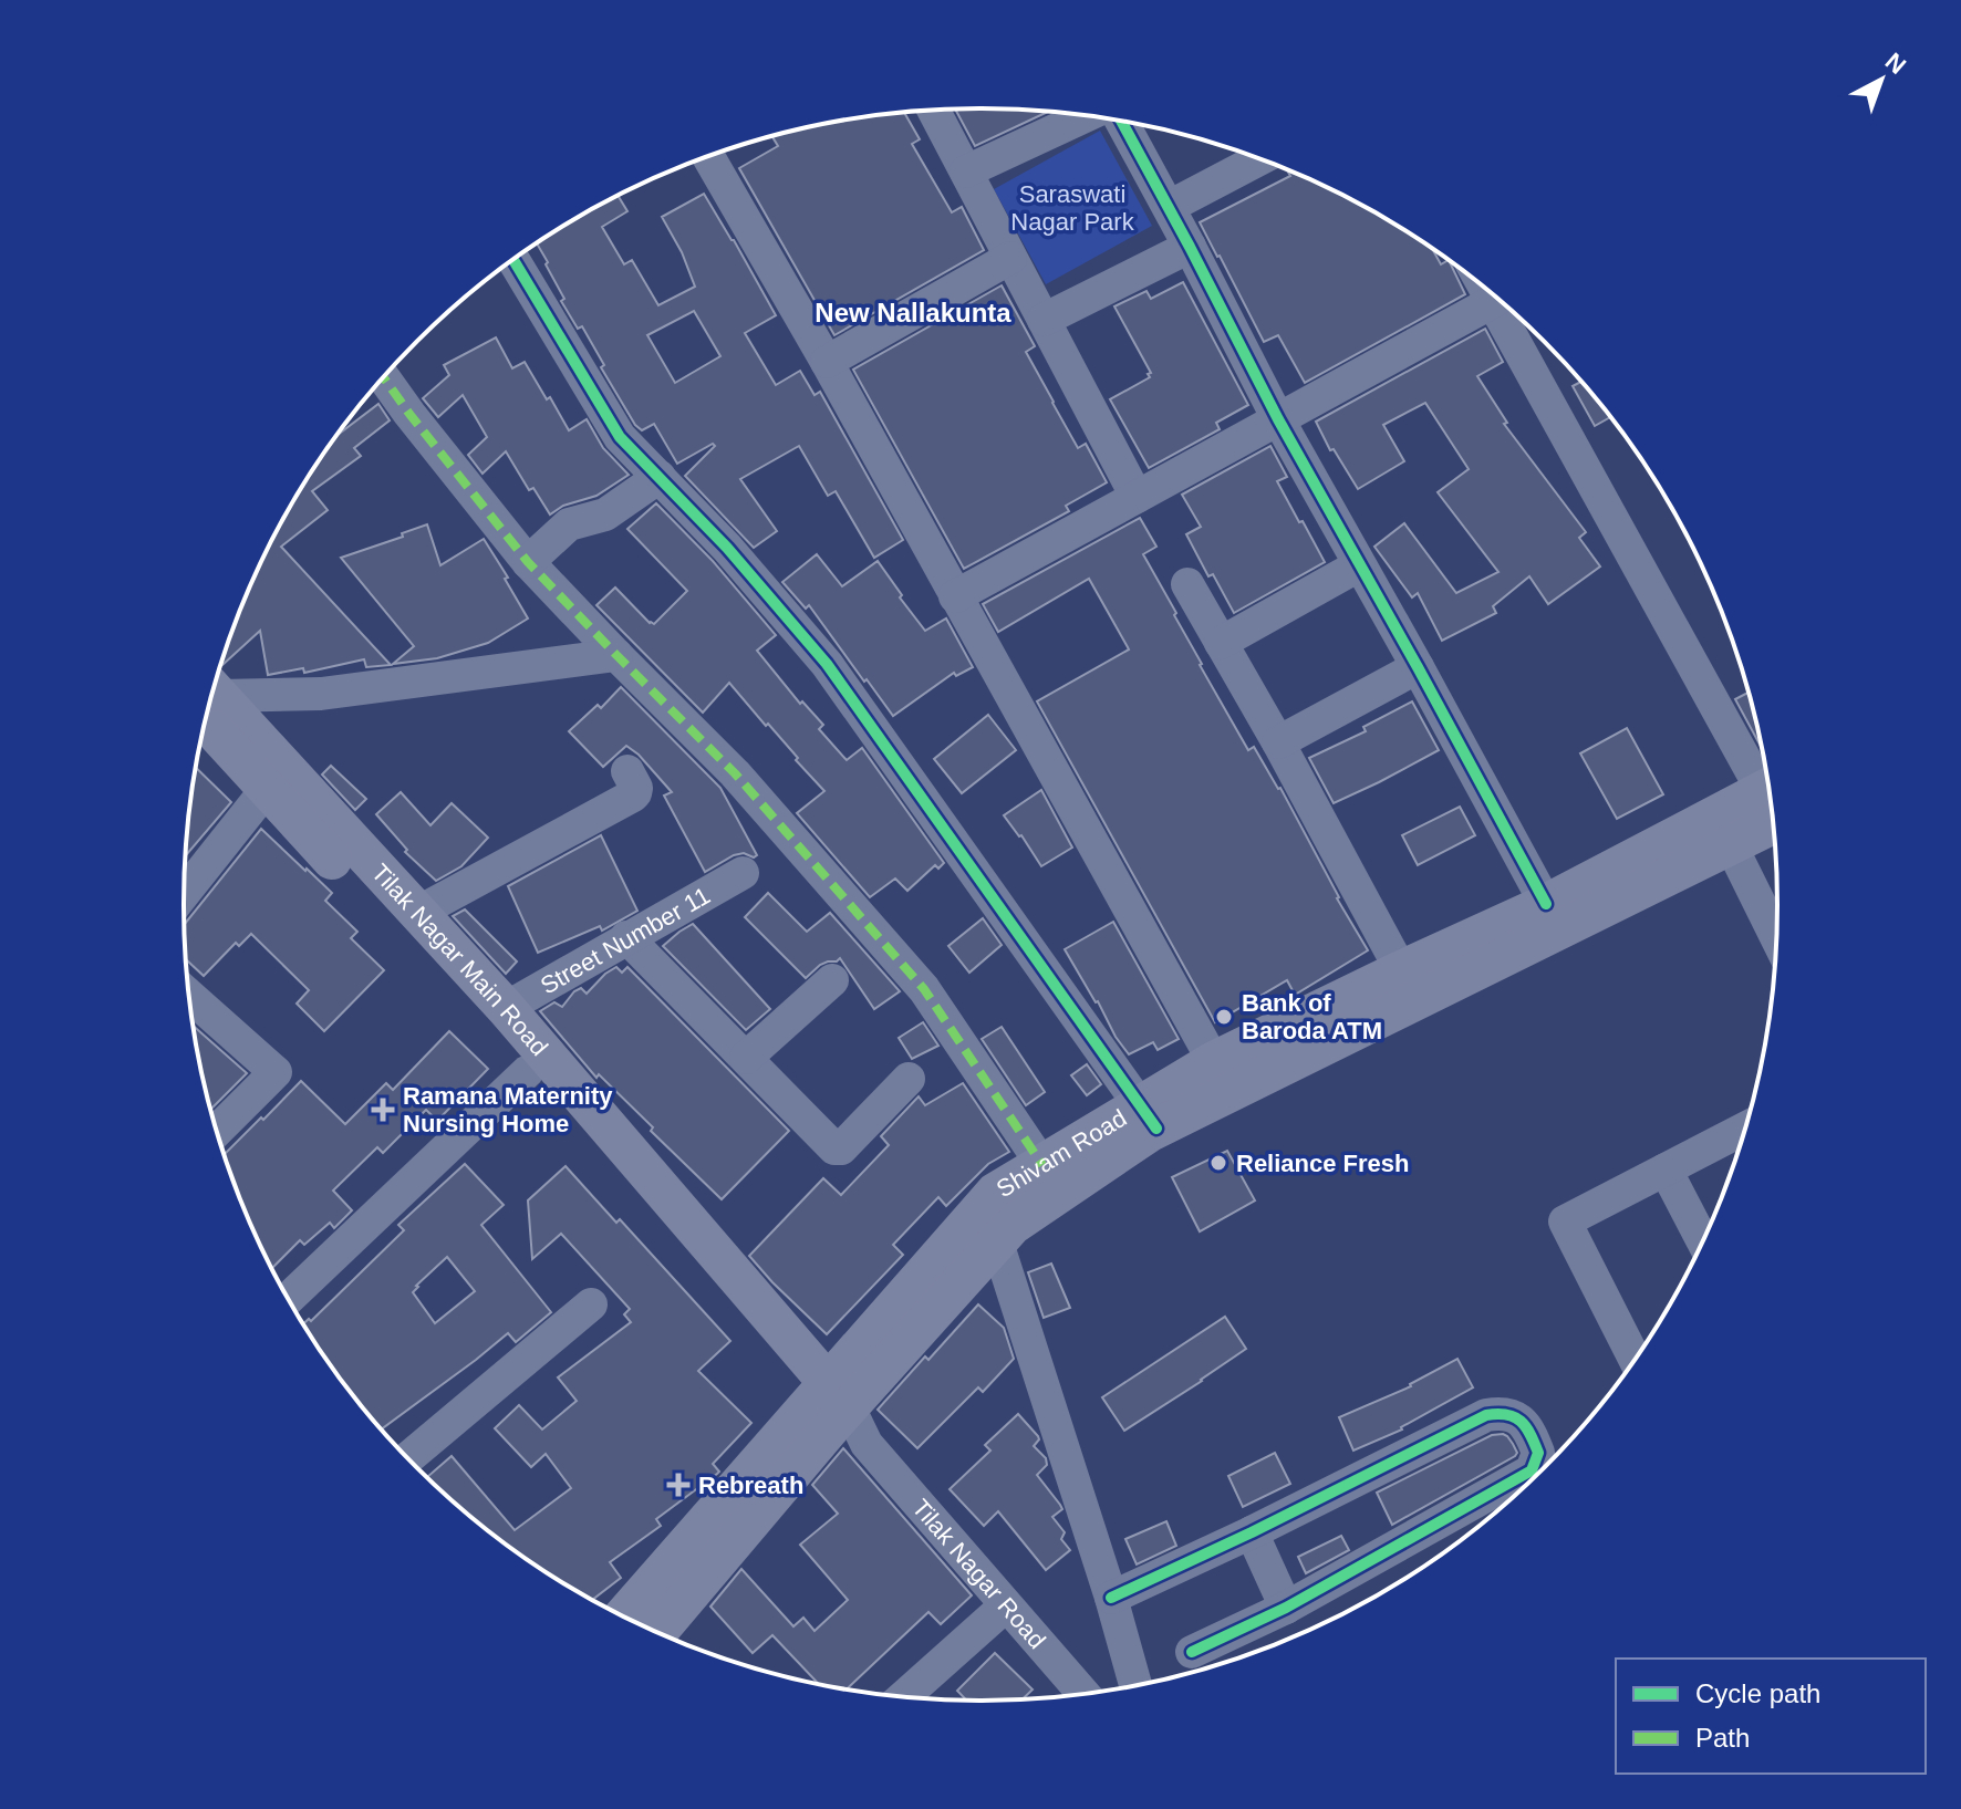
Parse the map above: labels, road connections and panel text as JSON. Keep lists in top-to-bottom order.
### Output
{
  "streets": {
    "main road": ["Tilak Nagar Main Road", "Shivam Road"],
    "street": ["Street Number 11", "Tilak Nagar Road"]
  },
  "crossings": [
    ["Street Number 11", "Tilak Nagar Main Road"],
    ["Tilak Nagar Main Road", "Shivam Road"],
    ["Tilak Nagar Main Road", "Tilak Nagar Road"],
    ["Shivam Road", "Tilak Nagar Road"]
  ],
  "districts": ["New Nallakunta"],
  "parks": ["Saraswati Nagar Park"],
  "places": {
    "other": ["Bank of Baroda ATM", "Reliance Fresh"],
    "health": ["Ramana Maternity Nursing Home", "Rebreath"]
  },
  "legend": ["Cycle path", "Path"],
  "north": "top right"
}
